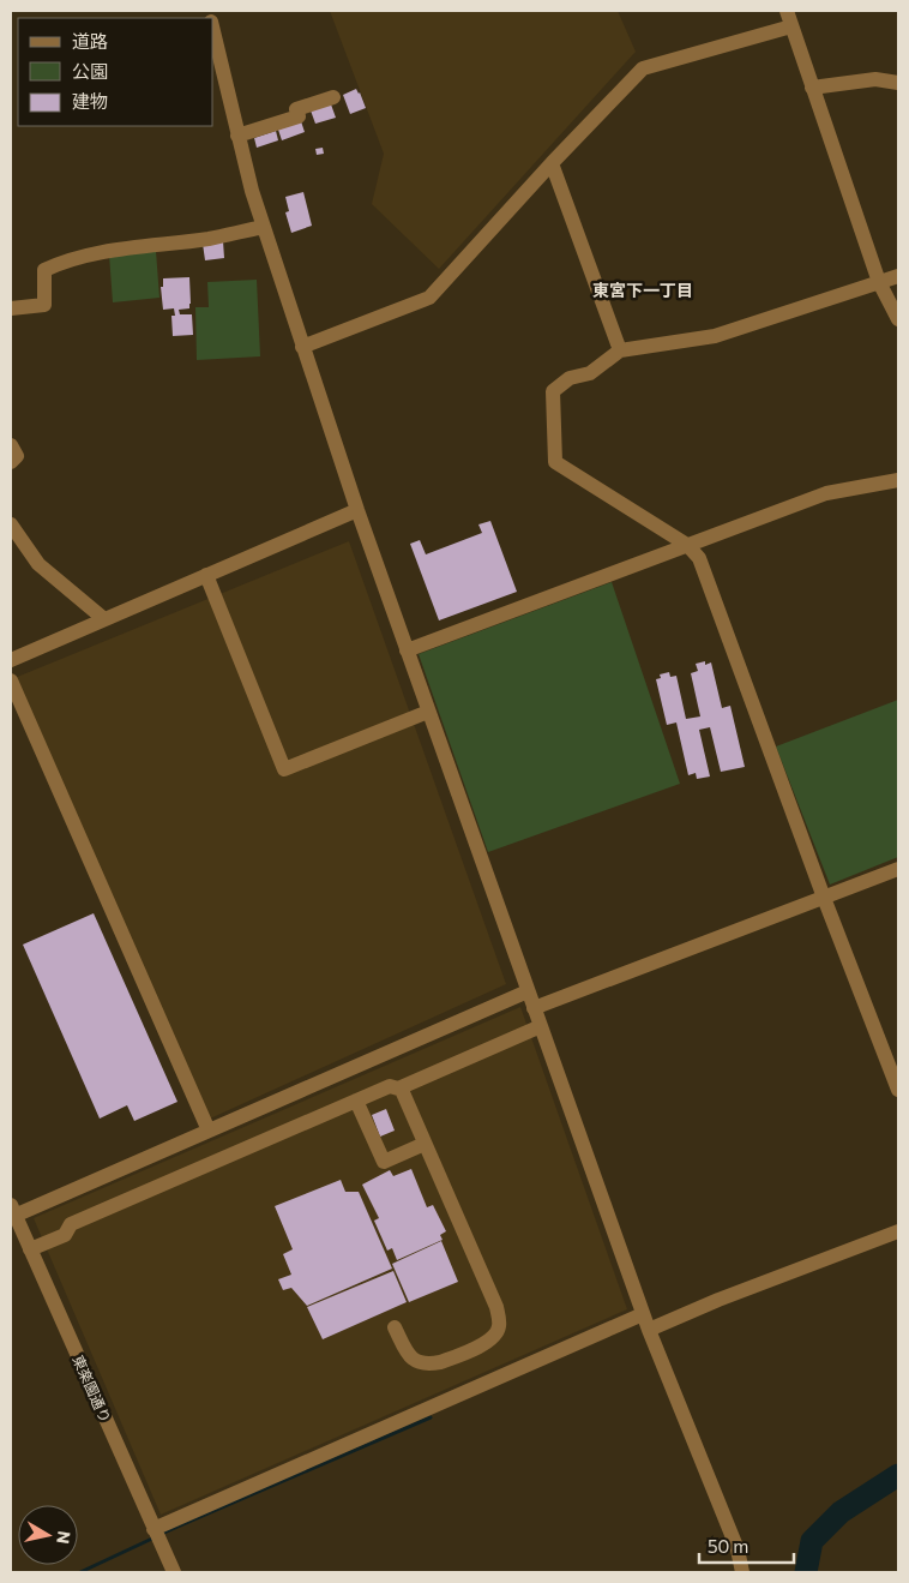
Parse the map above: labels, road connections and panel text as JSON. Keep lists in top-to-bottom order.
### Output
{
  "streets": {
    "street": ["東楽園通り"]
  },
  "districts": ["東宮下一丁目"],
  "legend": ["道路", "公園", "建物"],
  "scale_bar": "50 m",
  "north": "right"
}
